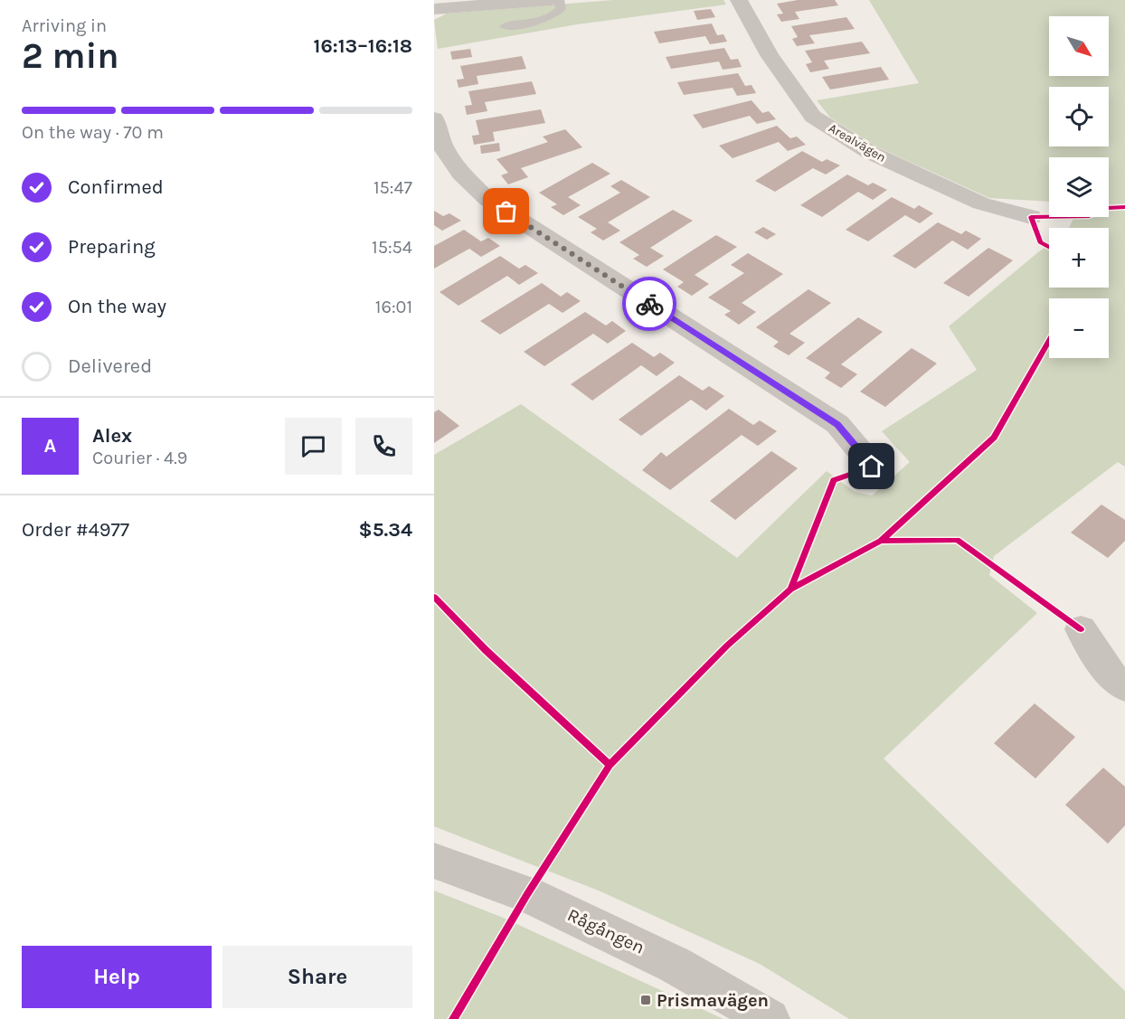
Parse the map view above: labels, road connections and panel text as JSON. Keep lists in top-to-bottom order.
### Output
{
  "streets": {
    "street": ["Arealvägen", "Rågången"]
  },
  "places": {
    "transit": ["Prismavägen"]
  },
  "north": "bottom right",
  "page": {
    "heading": ["2 min", "Arriving in", "16:13–16:18"],
    "panel": [
      "Alex",
      "Courier · 4.9",
      "Order #4977",
      "$5.34"
    ],
    "map_buttons": ["+", "−"],
    "bar": "On the way · 70 m",
    "list": [
      ["Confirmed", "15:47"],
      ["Preparing", "15:54"],
      ["On the way", "16:01"],
      "Delivered"
    ],
    "round": "A",
    "buttons": ["Help", "Share"]
  }
}
